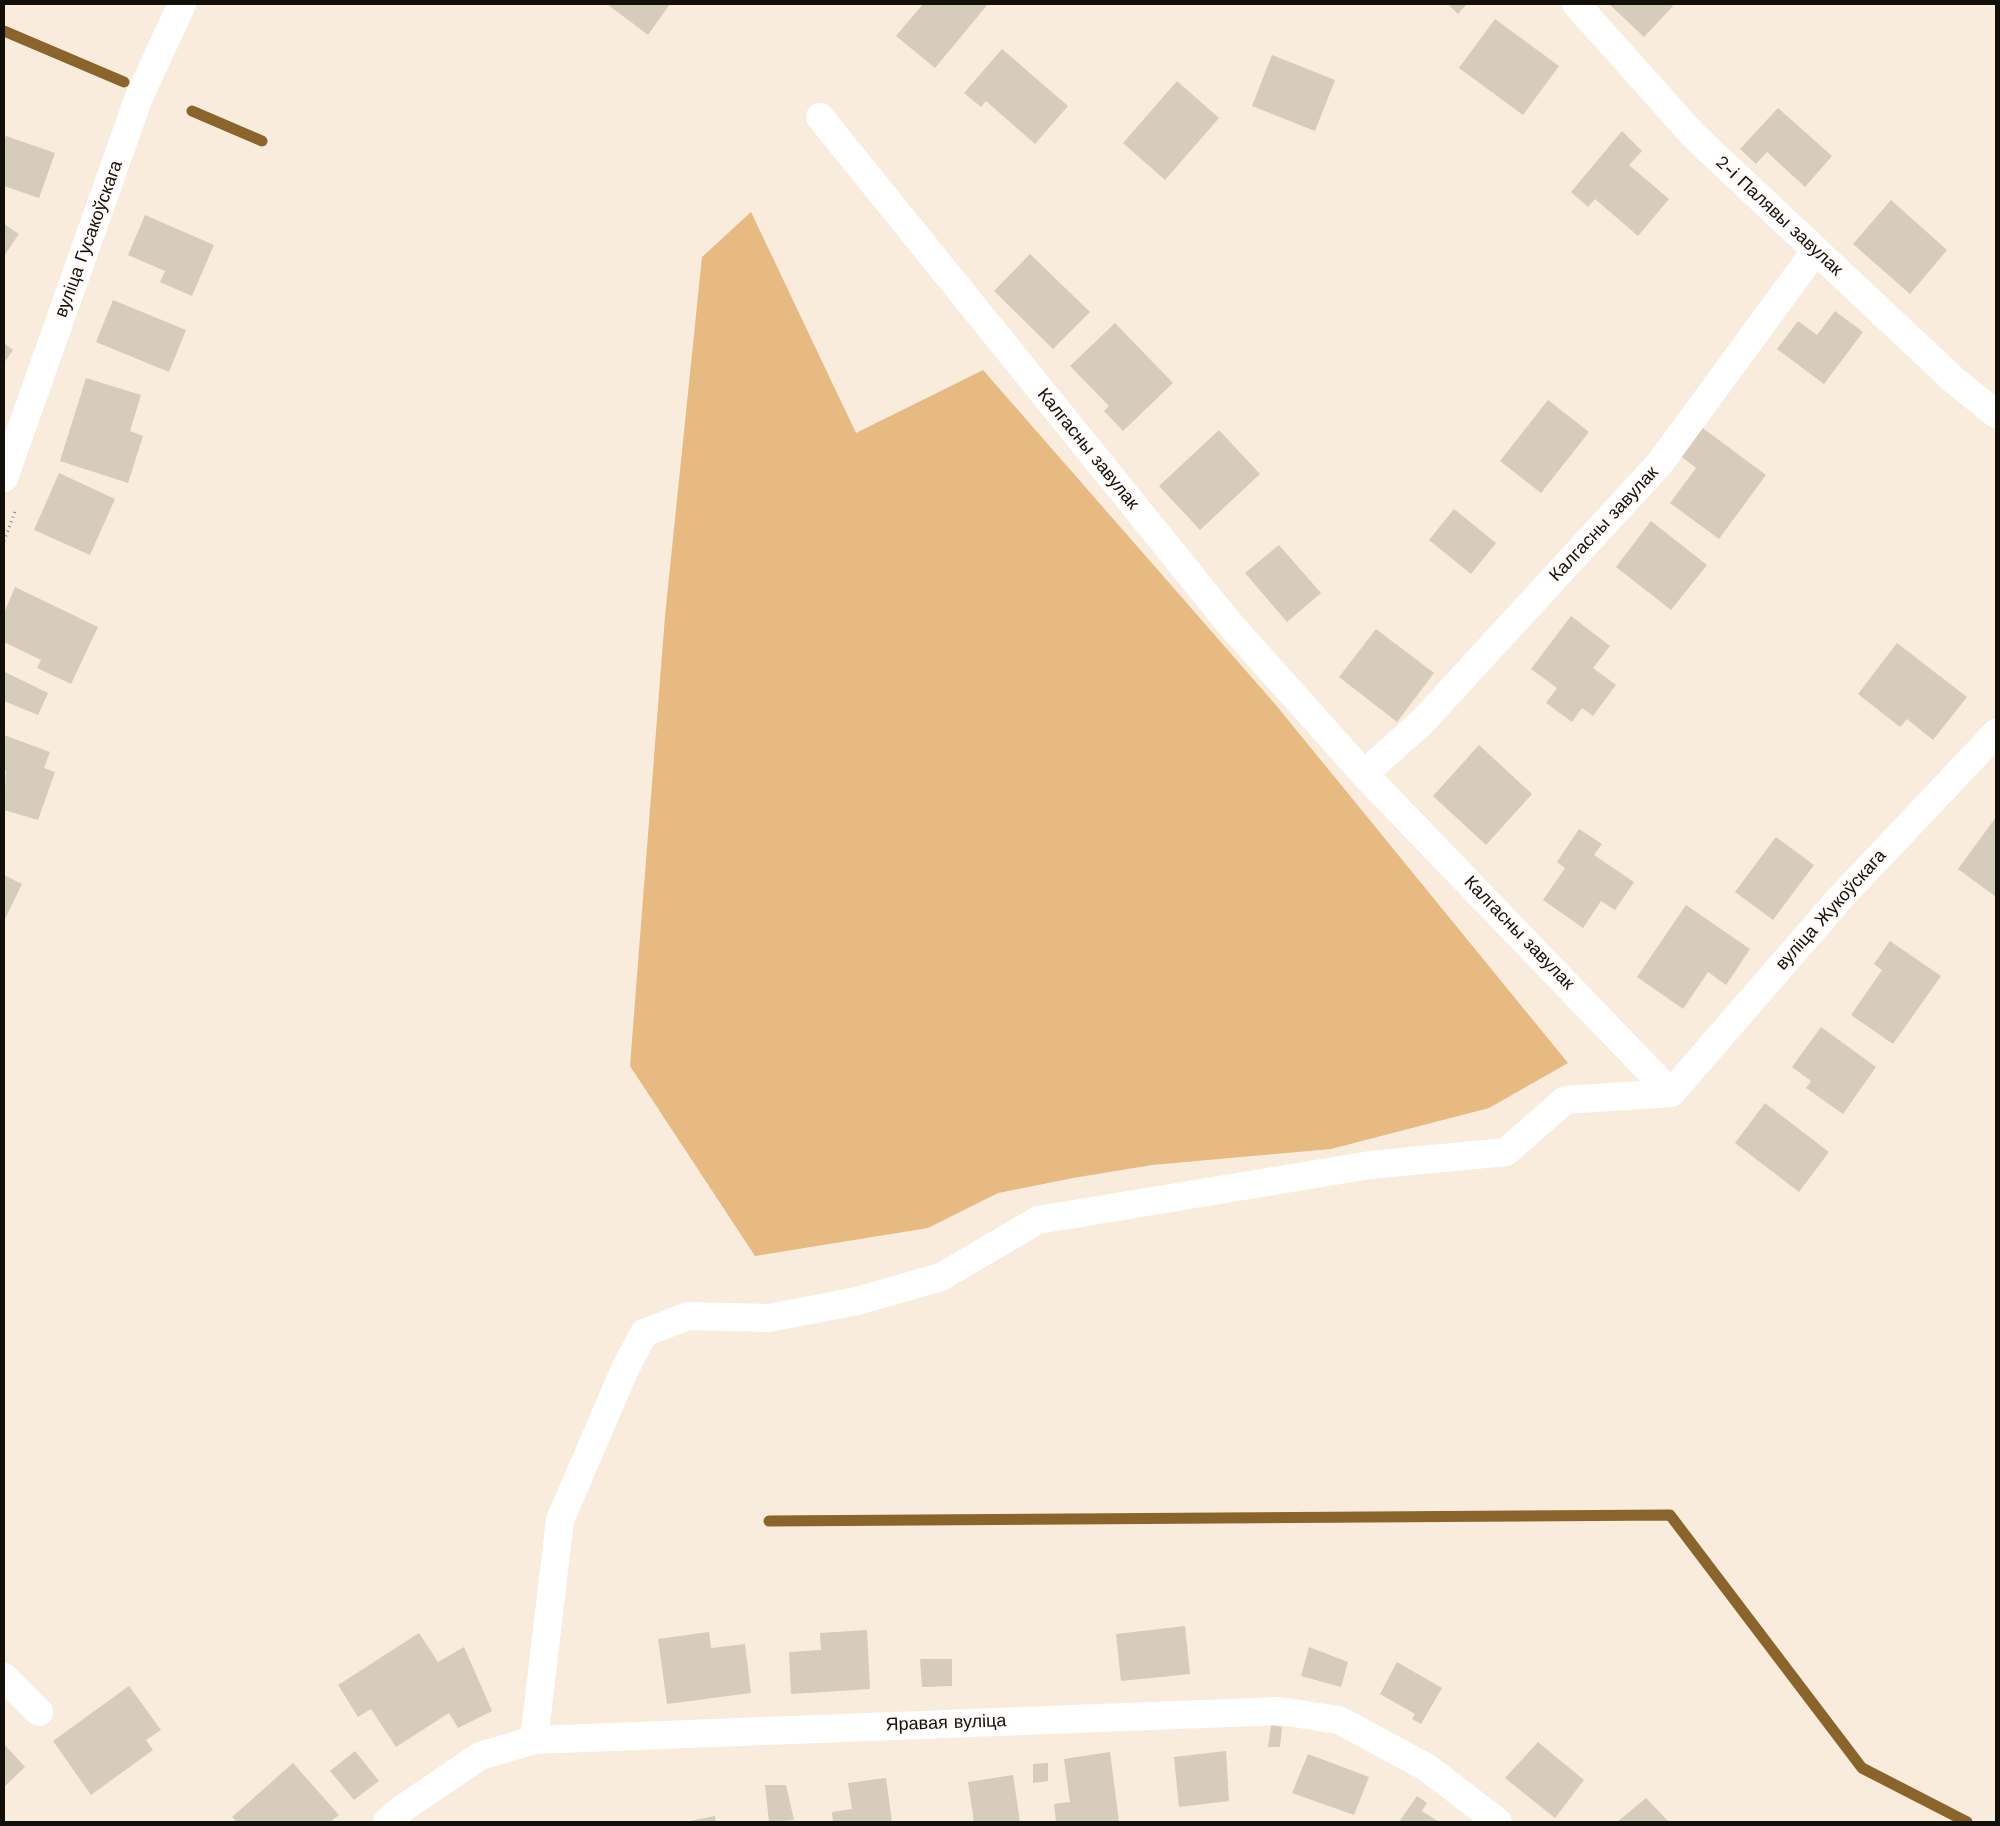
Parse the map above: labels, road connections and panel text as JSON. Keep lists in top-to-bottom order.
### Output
{
  "streets": {
    "street": [
      "2-і Палявы завулак",
      "вуліца Гусакоўскага",
      "Калгасны завулак",
      "вуліца Жукоўскага",
      "Яравая вуліца"
    ]
  },
  "crossings": [
    ["2-і Палявы завулак", "Калгасны завулак"],
    ["Калгасны завулак", "вуліца Жукоўскага"]
  ]
}
